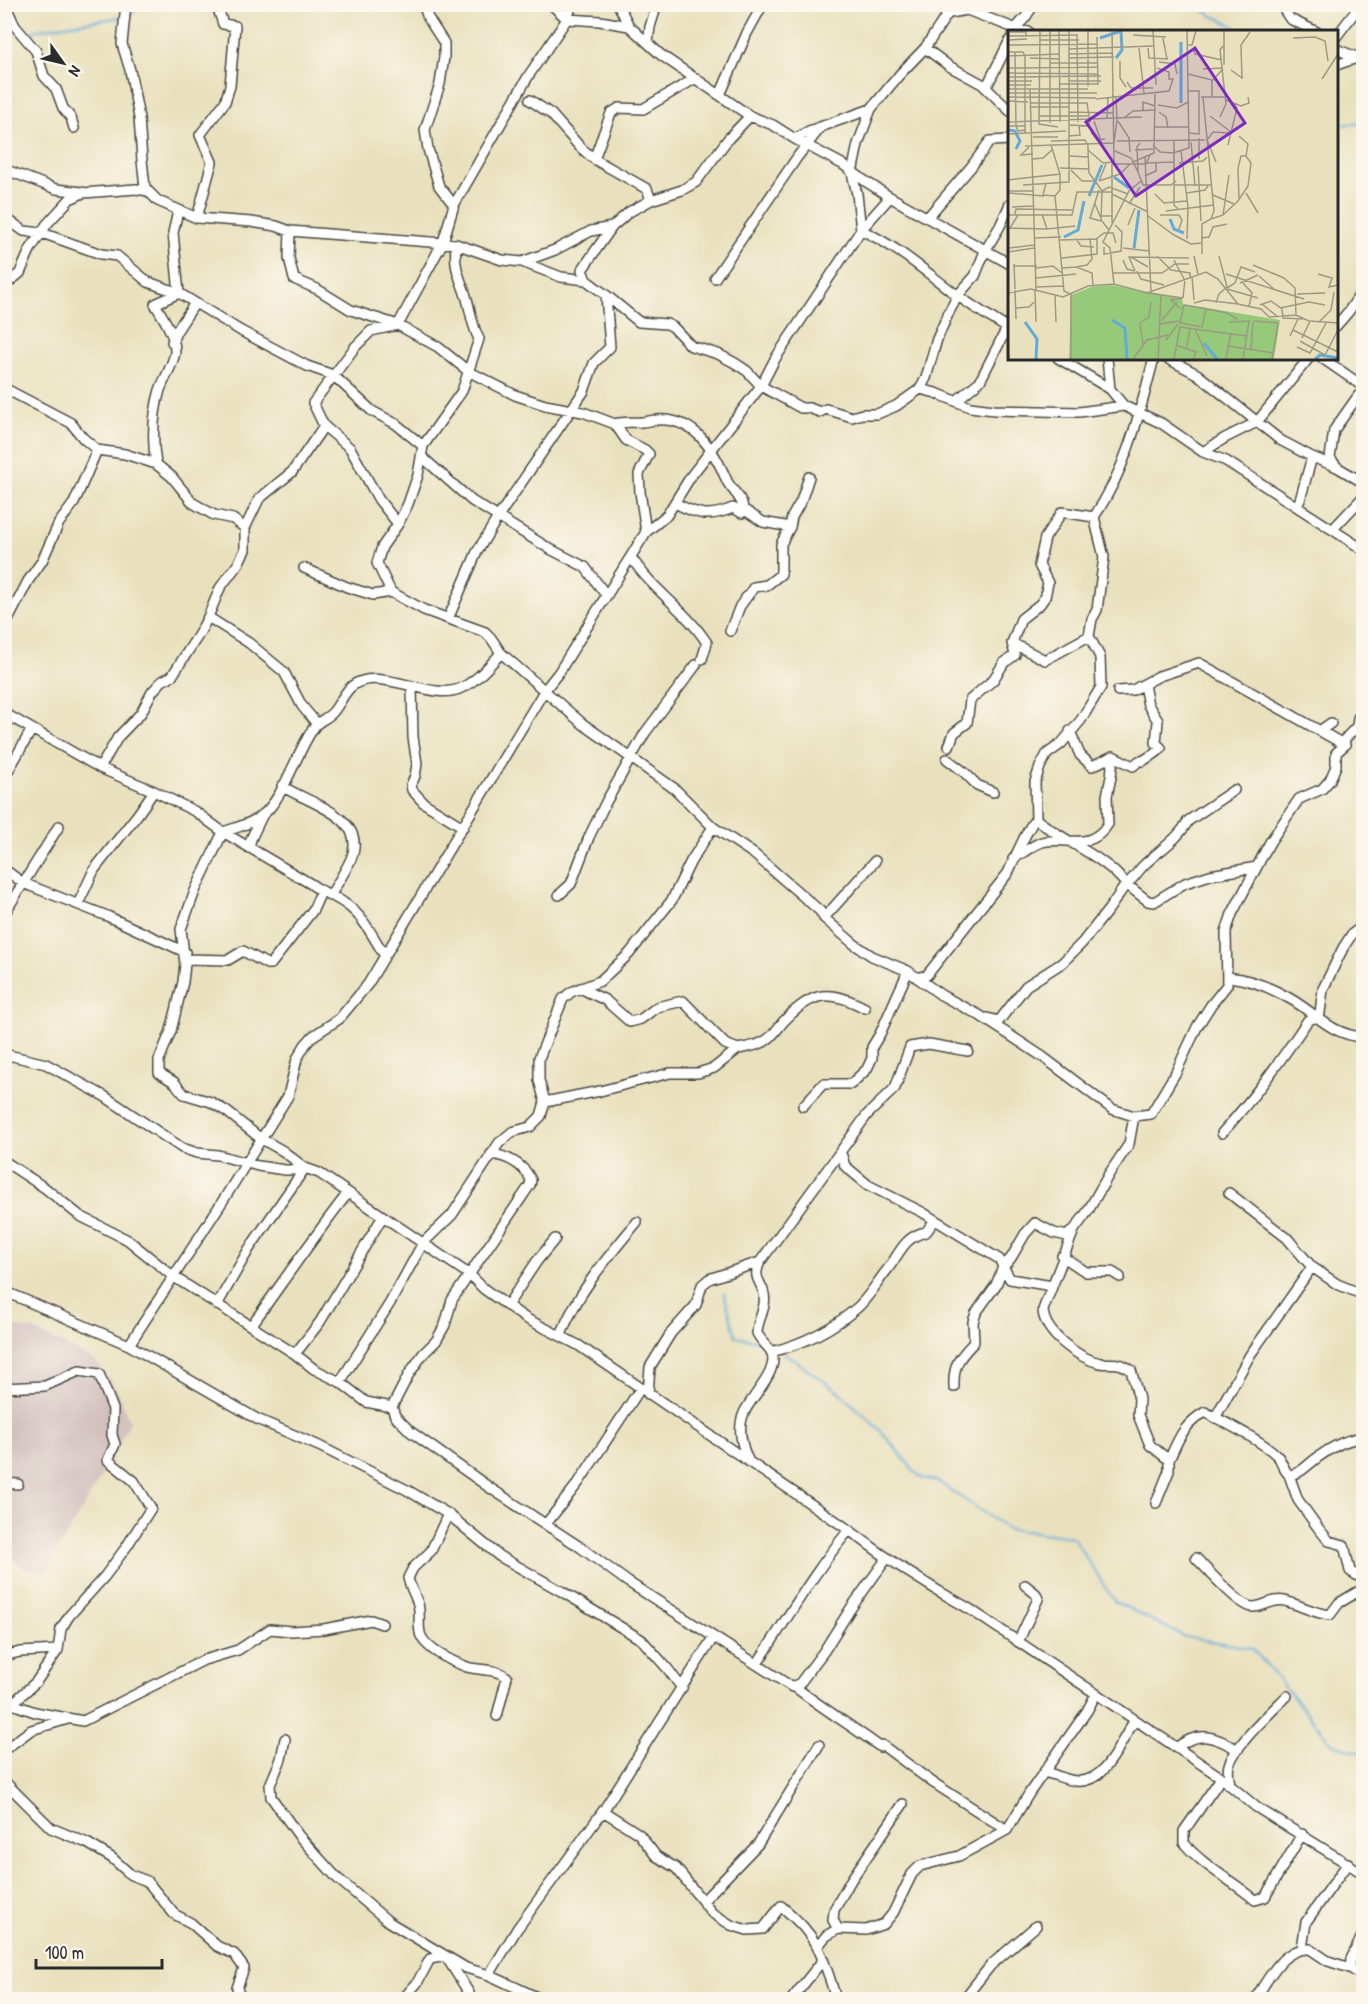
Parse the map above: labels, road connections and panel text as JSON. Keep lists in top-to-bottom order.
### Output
{
  "scale_bar": "100 m",
  "north": "bottom right"
}
